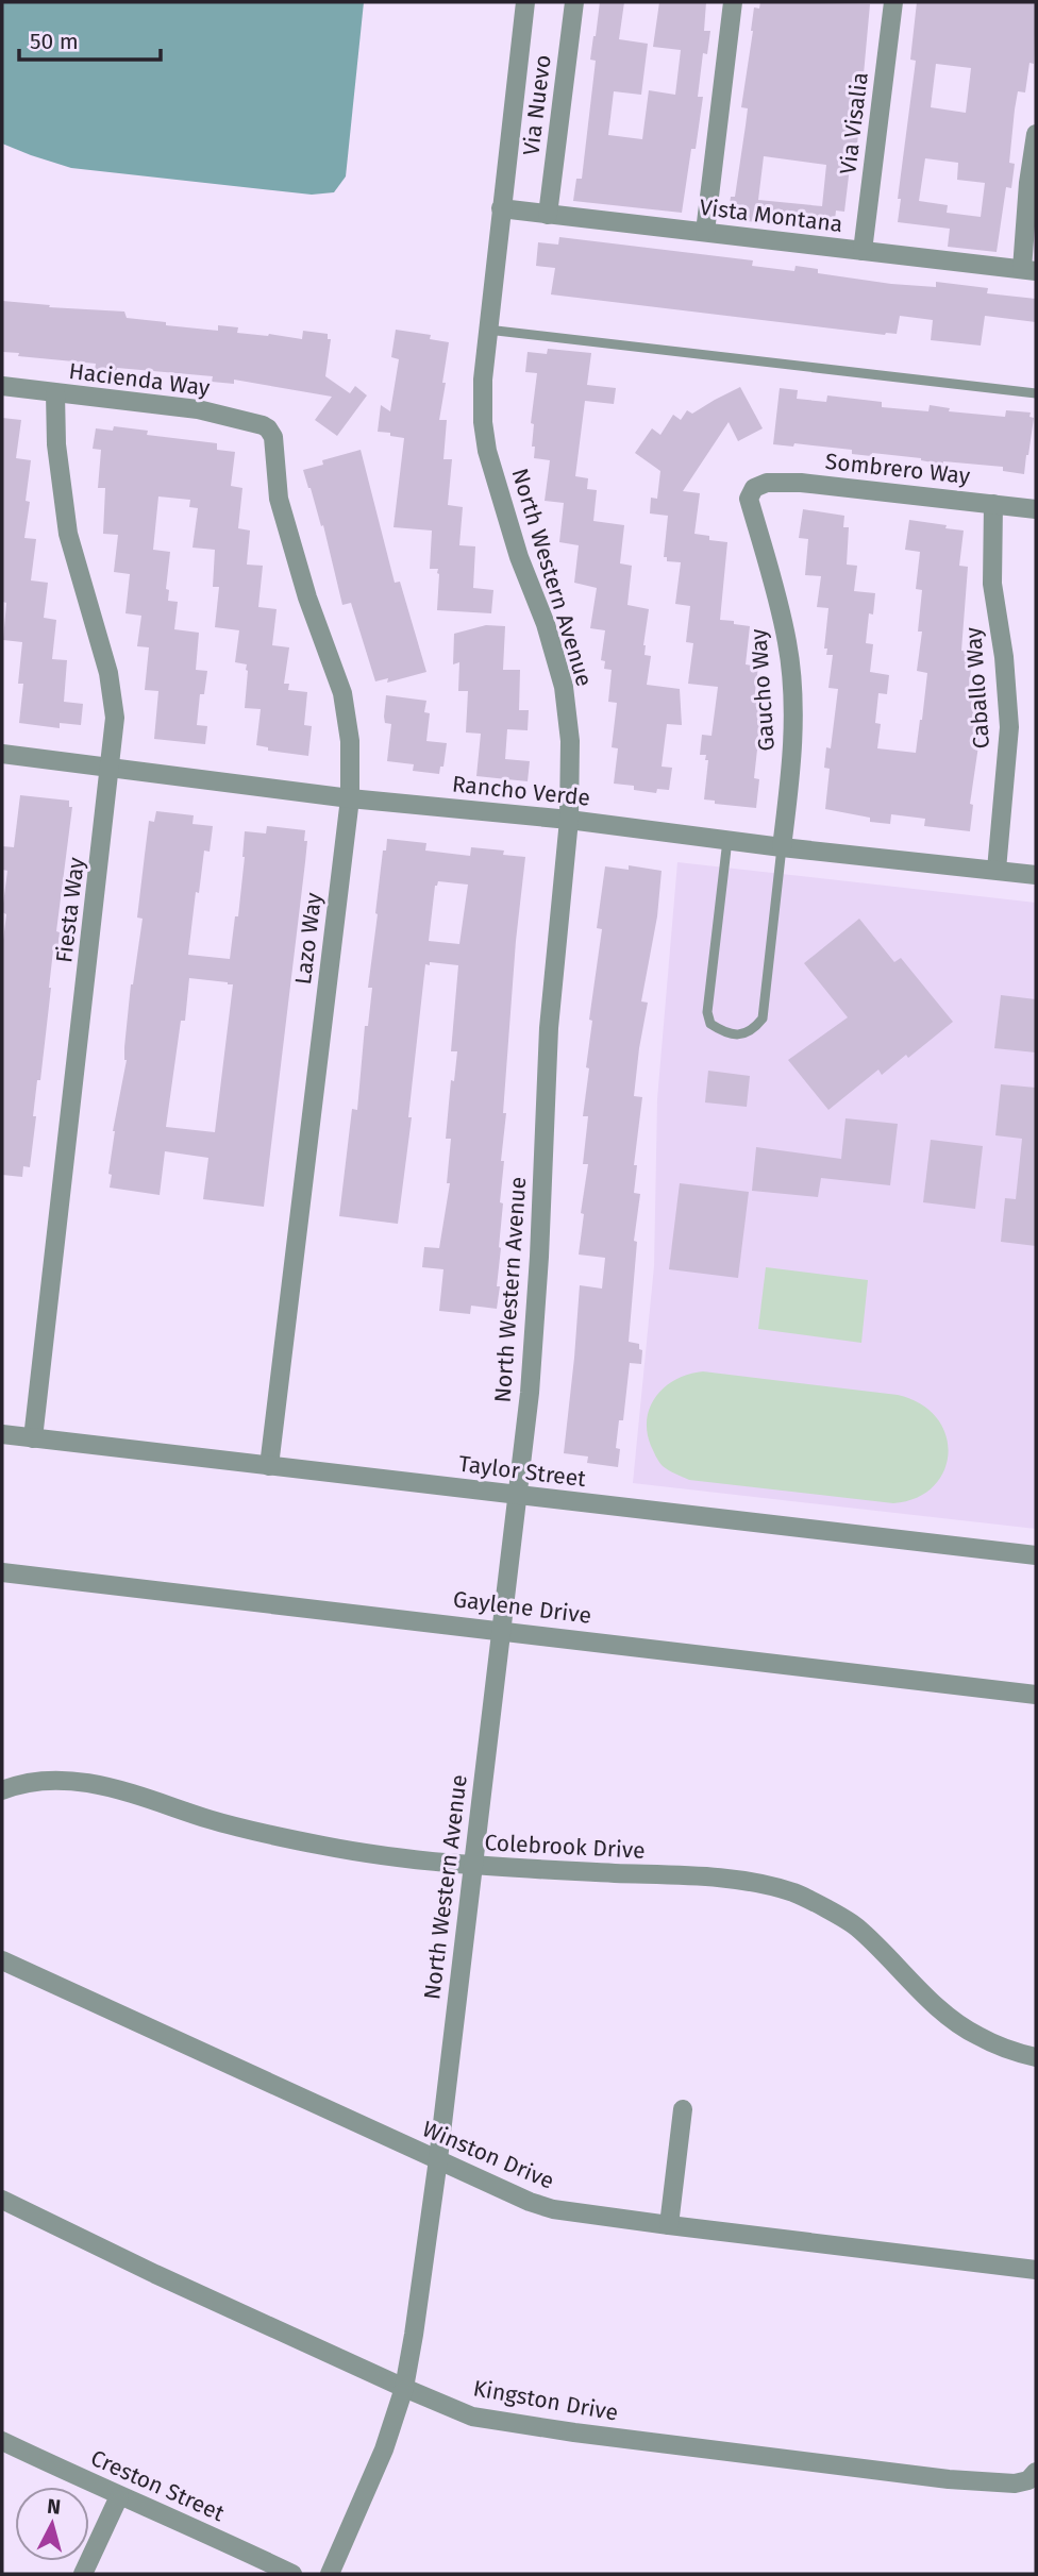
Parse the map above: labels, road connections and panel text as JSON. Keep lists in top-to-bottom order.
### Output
{
  "streets": {
    "street": [
      "Via Nuevo",
      "Via Visalia",
      "Vista Montana",
      "Hacienda Way",
      "Sombrero Way",
      "North Western Avenue",
      "Caballo Way",
      "Gaucho Way",
      "Rancho Verde",
      "Fiesta Way",
      "Lazo Way",
      "Taylor Street",
      "Gaylene Drive",
      "Colebrook Drive",
      "Winston Drive",
      "Kingston Drive",
      "Creston Street"
    ]
  },
  "crossings": [
    ["Via Nuevo", "Vista Montana"],
    ["Via Visalia", "Vista Montana"],
    ["Vista Montana", "North Western Avenue"],
    ["Hacienda Way", "Fiesta Way"],
    ["Hacienda Way", "Lazo Way"],
    ["Sombrero Way", "Caballo Way"],
    ["Sombrero Way", "Gaucho Way"],
    ["North Western Avenue", "Rancho Verde"],
    ["North Western Avenue", "Taylor Street"],
    ["North Western Avenue", "Gaylene Drive"],
    ["North Western Avenue", "Colebrook Drive"],
    ["North Western Avenue", "Winston Drive"],
    ["North Western Avenue", "Kingston Drive"],
    ["Caballo Way", "Rancho Verde"],
    ["Gaucho Way", "Rancho Verde"],
    ["Rancho Verde", "Fiesta Way"],
    ["Rancho Verde", "Lazo Way"],
    ["Fiesta Way", "Taylor Street"],
    ["Lazo Way", "Taylor Street"]
  ],
  "scale_bar": "50 m",
  "north": "top"
}
